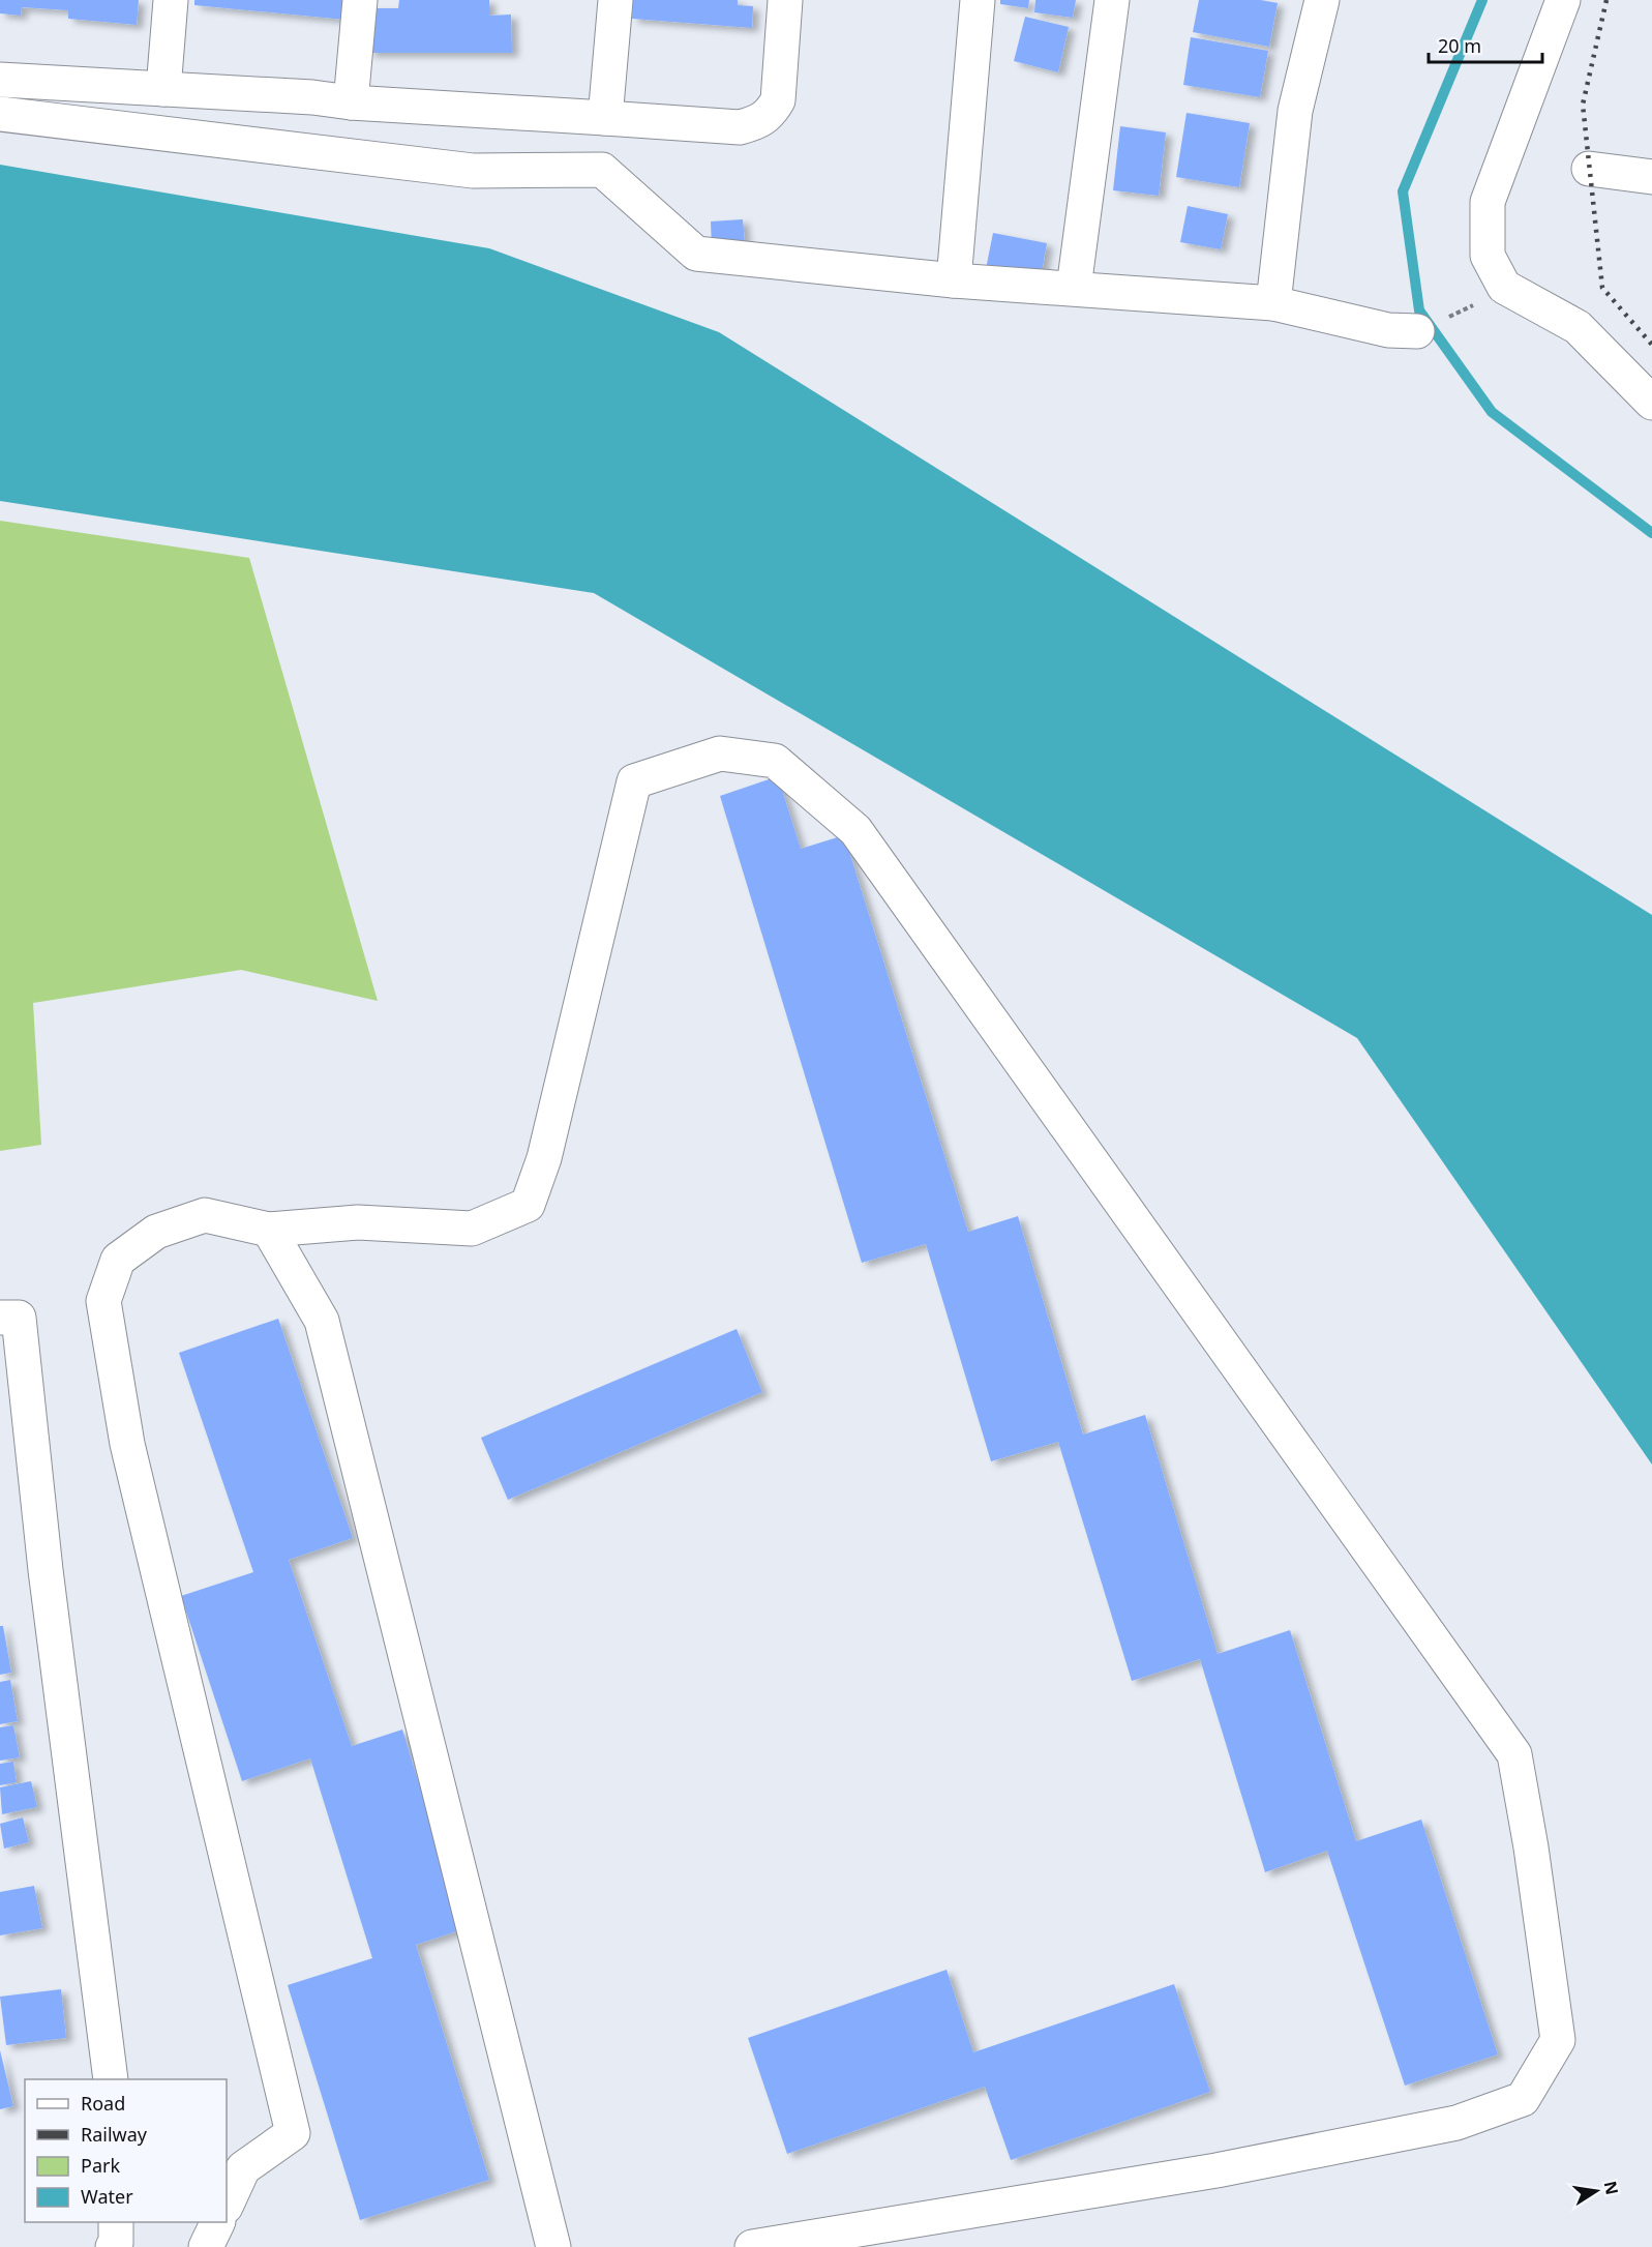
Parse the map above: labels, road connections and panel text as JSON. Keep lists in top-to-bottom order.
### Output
{
  "legend": [
    "Road",
    "Railway",
    "Park",
    "Water"
  ],
  "scale_bar": "20 m",
  "north": "right"
}
